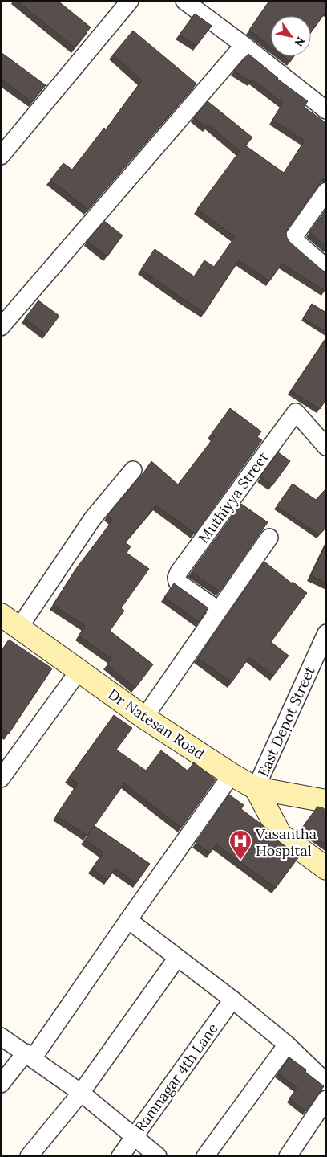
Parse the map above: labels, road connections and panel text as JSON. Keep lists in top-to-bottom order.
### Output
{
  "streets": {
    "main road": ["Dr Natesan Road"],
    "street": ["Muthiyya Street", "East Depot Street", "Ramnagar 4th Lane"]
  },
  "crossings": [
    ["East Depot Street", "Dr Natesan Road"]
  ],
  "places": {
    "hospital": ["Vasantha Hospital"]
  },
  "north": "bottom right"
}
